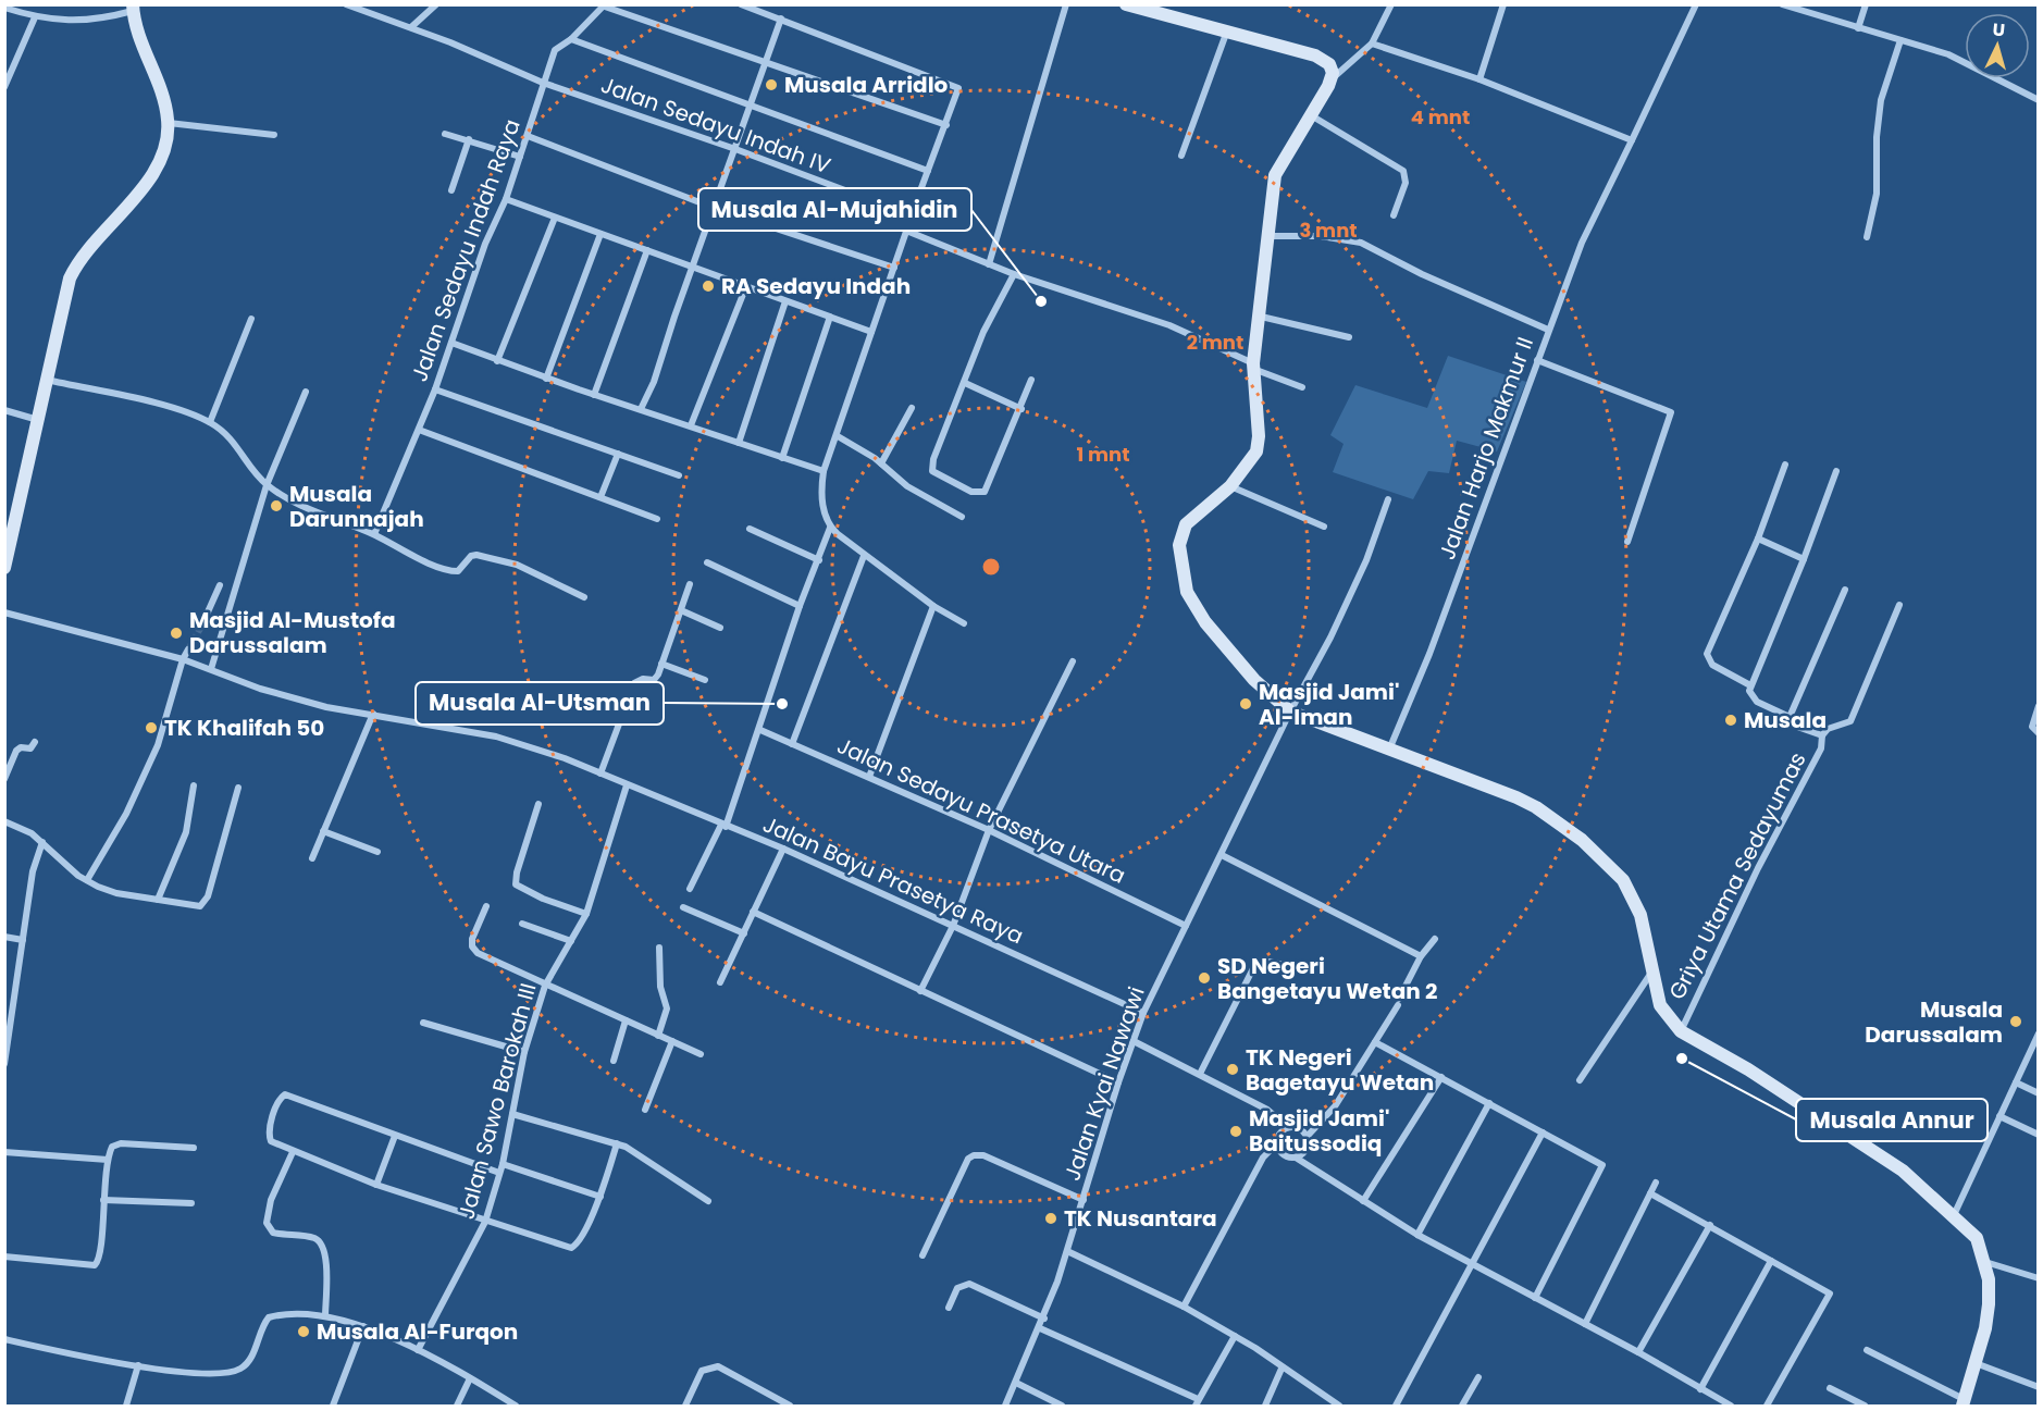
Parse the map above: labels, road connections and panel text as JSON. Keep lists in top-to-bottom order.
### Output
{
  "streets": {
    "street": [
      "Jalan Sedayu Indah IV",
      "Jalan Sedayu Indah Raya",
      "Jalan Harjo Makmur II",
      "Jalan Sedayu Prasetya Utara",
      "Griya Utama Sedayumas",
      "Jalan Bayu Prasetya Raya",
      "Jalan Kyai Nawawi",
      "Jalan Sawo Barokah III"
    ]
  },
  "crossings": [
    ["Jalan Sedayu Indah IV", "Jalan Sedayu Indah Raya"],
    ["Jalan Sedayu Prasetya Utara", "Jalan Kyai Nawawi"],
    ["Jalan Bayu Prasetya Raya", "Jalan Kyai Nawawi"],
    ["Jalan Bayu Prasetya Raya", "Jalan Sawo Barokah III"]
  ],
  "places": [
    "Musala Arridlo",
    "RA Sedayu Indah",
    "Musala Al-Mujahidin",
    "Musala Darunnajah",
    "Masjid Al-Mustofa Darussalam",
    "Musala Al-Utsman",
    "Masjid Jami' Al-Iman",
    "Musala",
    "TK Khalifah 50",
    "SD Negeri Bangetayu Wetan 2",
    "Musala Darussalam",
    "Musala Annur",
    "TK Negeri Bagetayu Wetan",
    "Masjid Jami' Baitussodiq",
    "TK Nusantara",
    "Musala Al-Furqon"
  ],
  "north": "top",
  "rings": [
    "4 mnt",
    "3 mnt",
    "2 mnt",
    "1 mnt"
  ]
}
